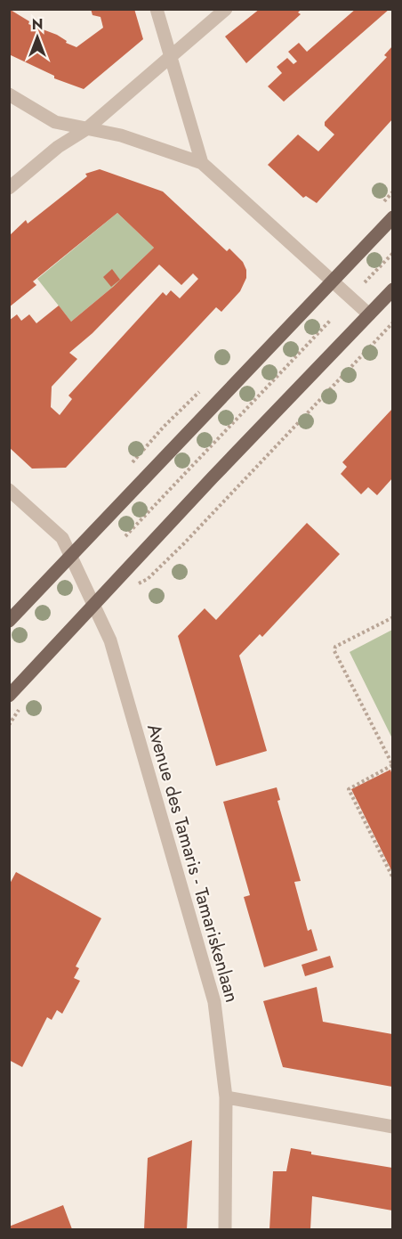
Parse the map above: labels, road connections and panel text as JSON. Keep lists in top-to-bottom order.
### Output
{
  "streets": {
    "street": ["Avenue des Tamaris - Tamariskenlaan"]
  },
  "north": "top"
}
